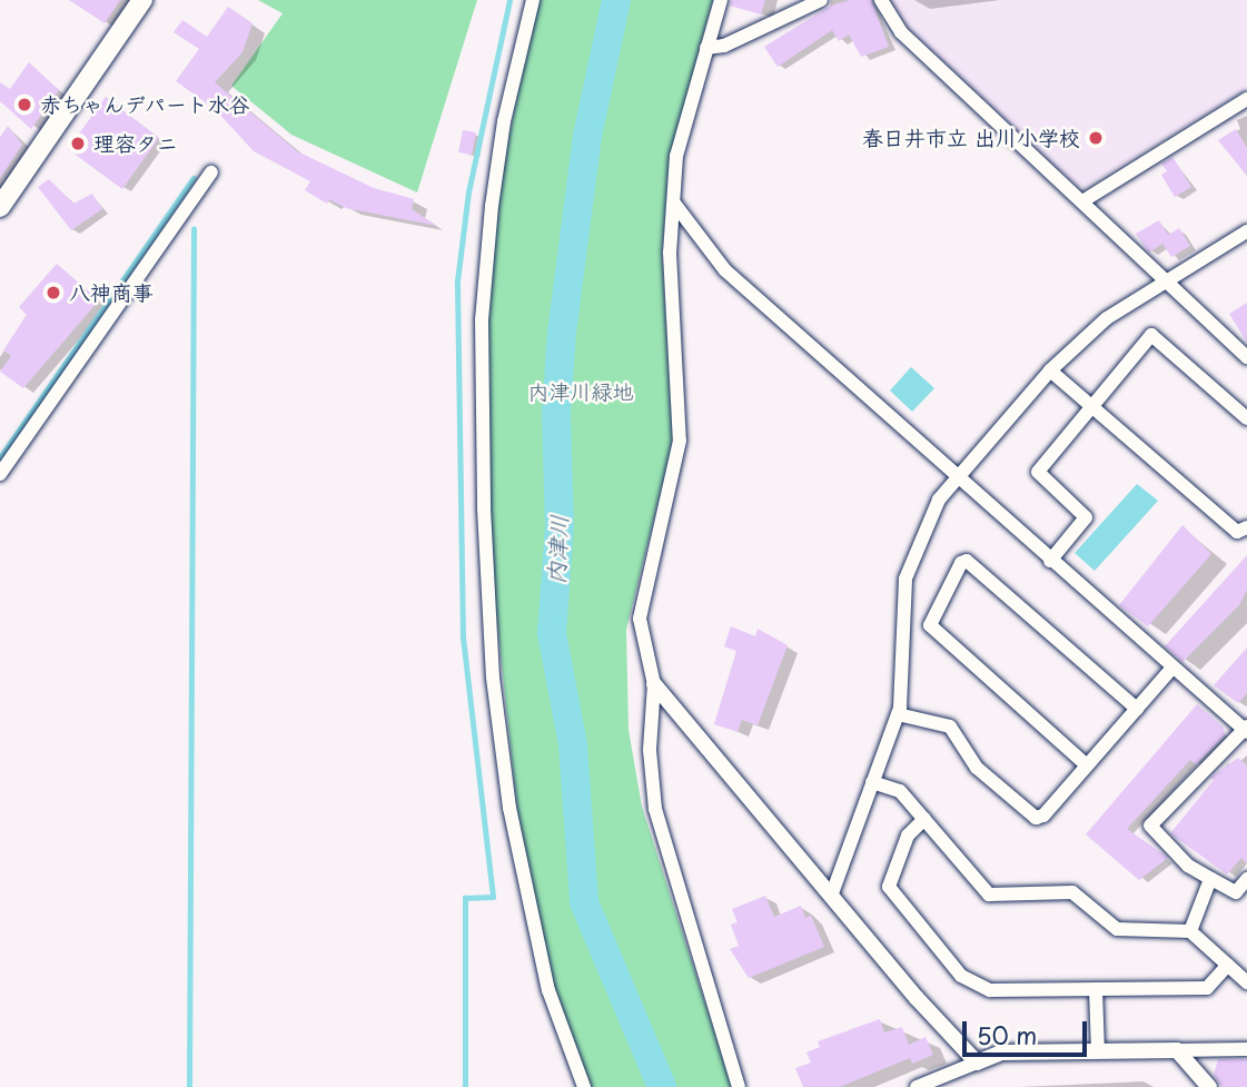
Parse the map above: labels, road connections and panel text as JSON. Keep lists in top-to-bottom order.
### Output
{
  "water": ["内津川"],
  "parks": ["内津川緑地"],
  "places": [
    "赤ちゃんデパート水谷",
    "春日井市立 出川小学校",
    "理容タニ",
    "八神商事"
  ],
  "scale_bar": "50 m"
}
